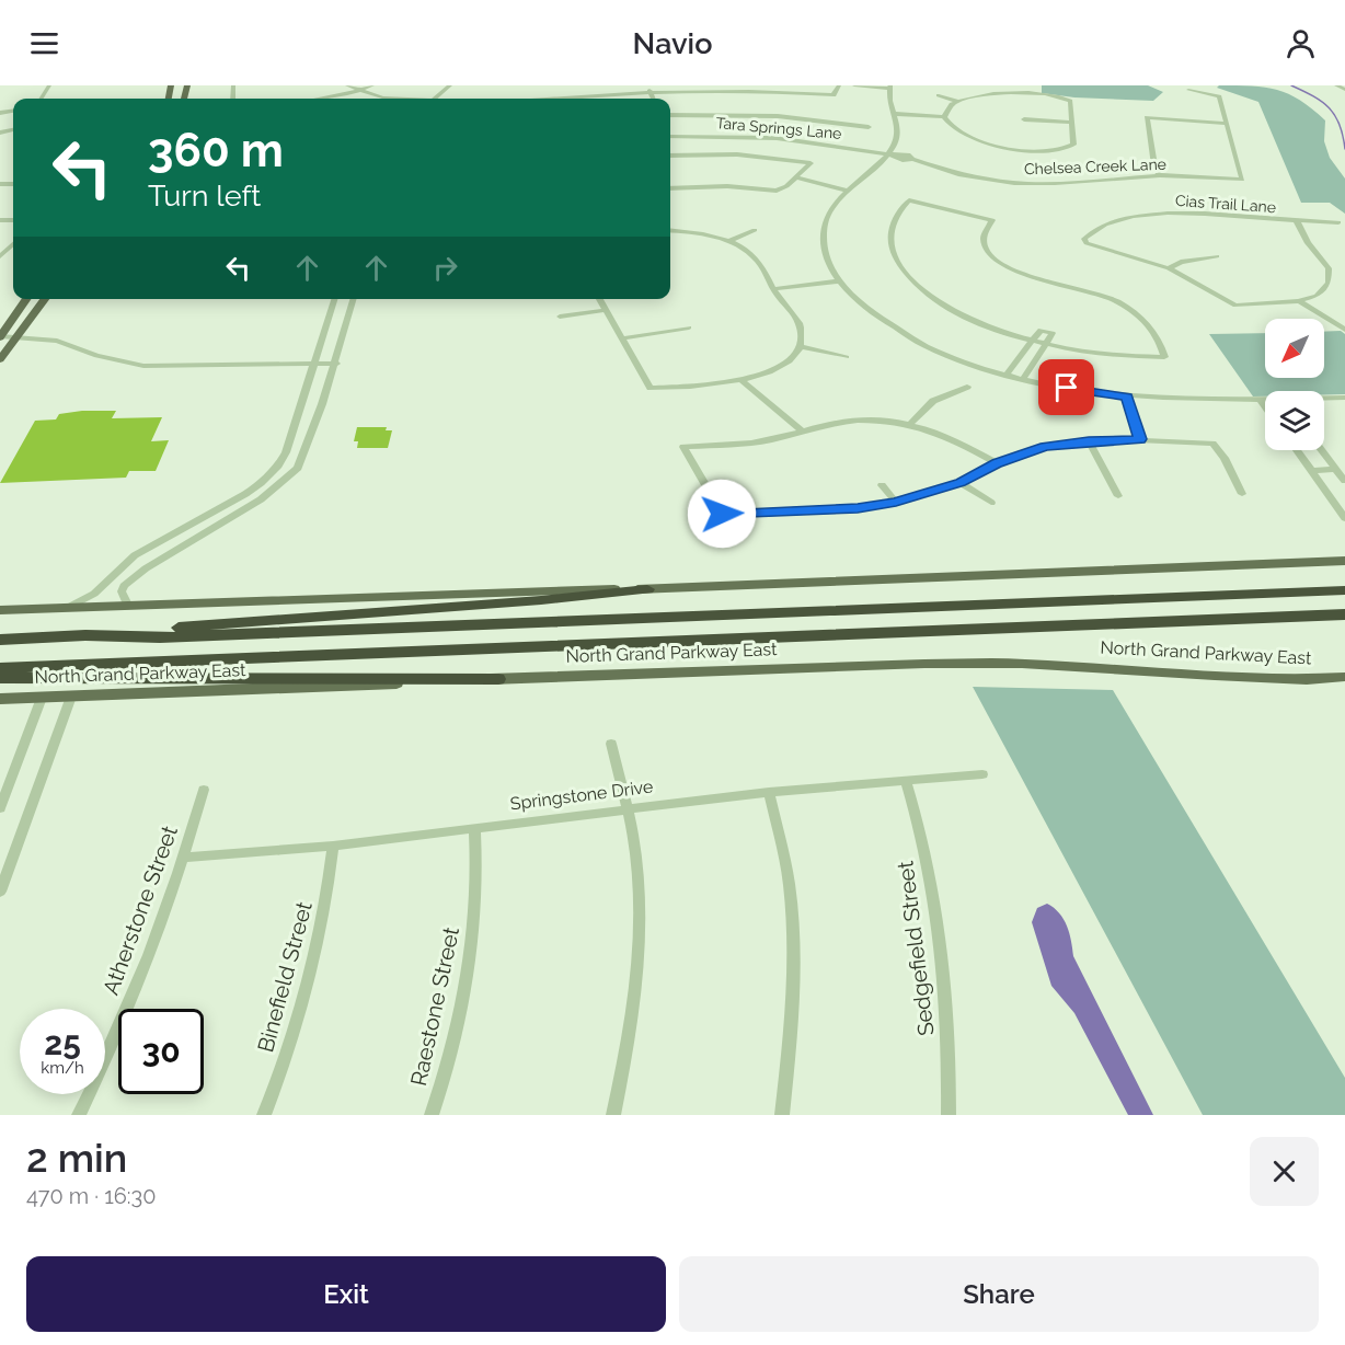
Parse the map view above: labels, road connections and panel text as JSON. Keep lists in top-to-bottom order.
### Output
{
  "streets": {
    "highway": ["North Grand Parkway East"],
    "street": [
      "Tara Springs Lane",
      "Chelsea Creek Lane",
      "Cias Trail Lane",
      "Springstone Drive",
      "Atherstone Street",
      "Sedgefield Street",
      "Binefield Street",
      "Raestone Street"
    ]
  },
  "crossings": [
    ["Tara Springs Lane", "Chelsea Creek Lane"],
    ["Springstone Drive", "Atherstone Street"],
    ["Springstone Drive", "Sedgefield Street"],
    ["Springstone Drive", "Binefield Street"],
    ["Springstone Drive", "Raestone Street"]
  ],
  "north": "bottom left",
  "page": {
    "header": "Navio",
    "turn": ["360 m", "Turn left"],
    "speed": "25 km/h",
    "limit": "30",
    "heading": ["2 min", "470 m · 16:30"],
    "buttons": ["Exit", "Share"]
  }
}
